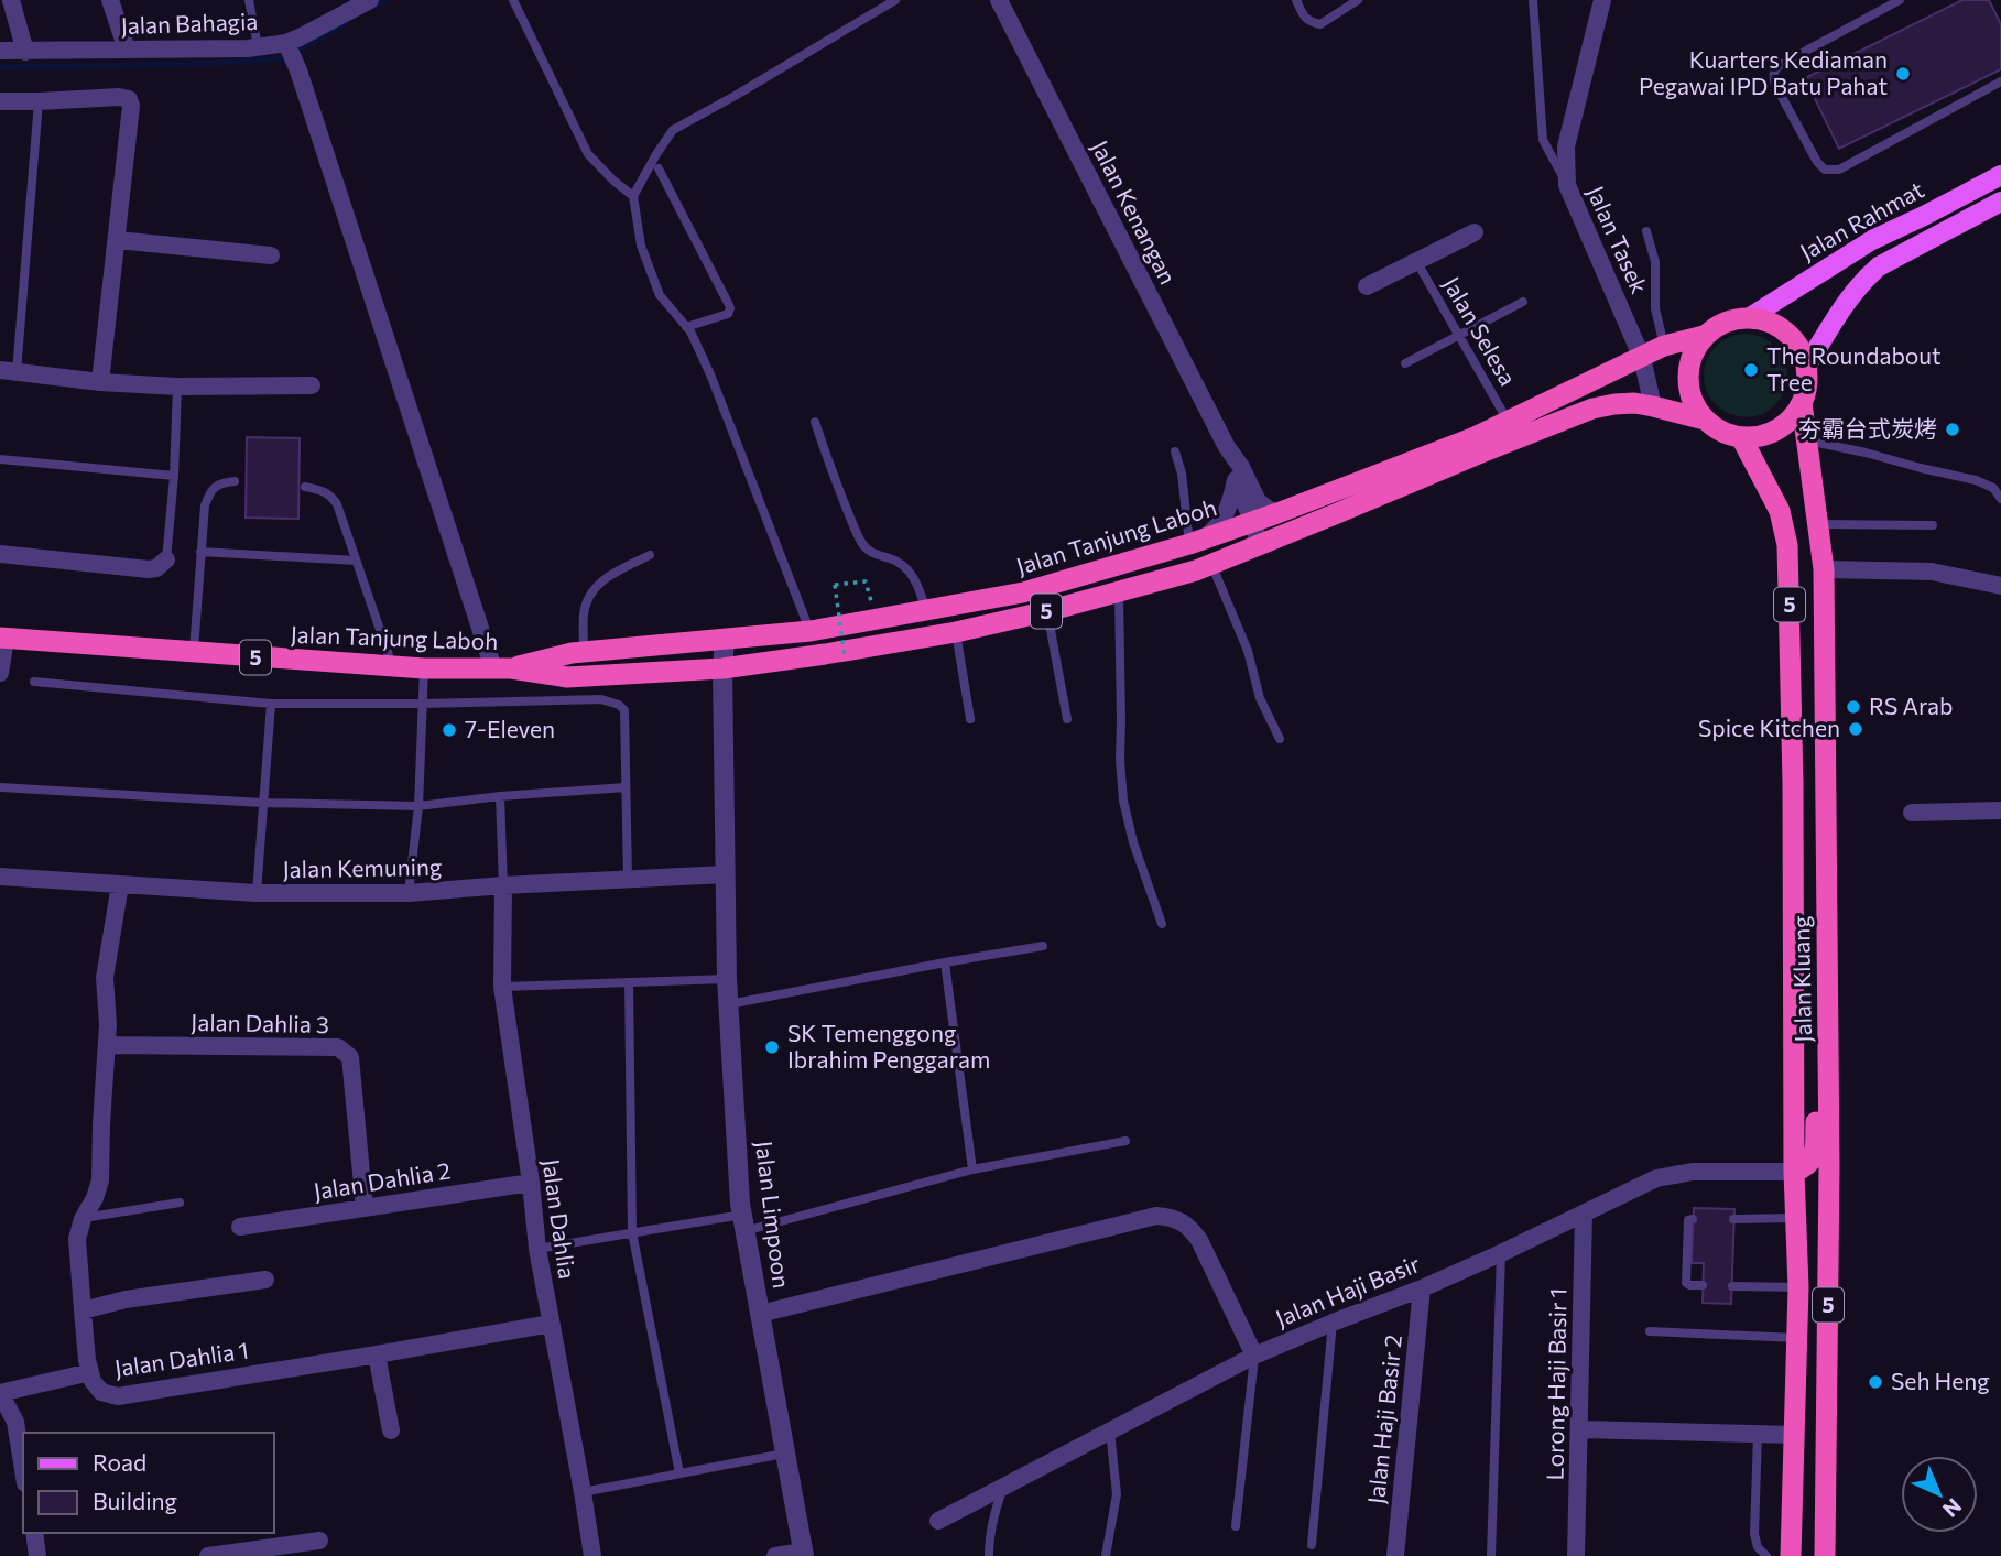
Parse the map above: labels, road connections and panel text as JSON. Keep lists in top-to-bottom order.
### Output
{
  "streets": {
    "highway": ["Jalan Tanjung Laboh", "5", "Jalan Kluang"],
    "main road": ["Jalan Rahmat"],
    "street": [
      "Jalan Bahagia",
      "Jalan Kenangan",
      "Jalan Tasek",
      "Jalan Kemuning",
      "Jalan Dahlia 3",
      "Jalan Dahlia 2",
      "Jalan Limpoon",
      "Jalan Dahlia",
      "Jalan Haji Basir",
      "Jalan Dahlia 1",
      "Lorong Haji Basir 1",
      "Jalan Haji Basir 2"
    ],
    "lane": ["Jalan Selesa"]
  },
  "crossings": [
    ["Jalan Kenangan", "Jalan Tanjung Laboh"],
    ["Jalan Rahmat", "Jalan Tanjung Laboh"],
    ["Jalan Rahmat", "5"],
    ["Jalan Rahmat", "Jalan Kluang"],
    ["Jalan Tasek", "Jalan Tanjung Laboh"],
    ["Jalan Selesa", "Jalan Tanjung Laboh"],
    ["Jalan Tanjung Laboh", "5"],
    ["Jalan Tanjung Laboh", "Jalan Kluang"],
    ["Jalan Tanjung Laboh", "Jalan Limpoon"],
    ["5", "Jalan Kluang"],
    ["Jalan Kemuning", "Jalan Limpoon"],
    ["Jalan Kemuning", "Jalan Dahlia"],
    ["Jalan Kemuning", "Jalan Dahlia 1"],
    ["Jalan Kluang", "Jalan Haji Basir"],
    ["Jalan Dahlia 3", "Jalan Dahlia 2"],
    ["Jalan Dahlia 3", "Jalan Dahlia 1"],
    ["Jalan Dahlia 2", "Jalan Dahlia"],
    ["Jalan Dahlia", "Jalan Dahlia 1"],
    ["Jalan Haji Basir", "Lorong Haji Basir 1"],
    ["Jalan Haji Basir", "Jalan Haji Basir 2"]
  ],
  "places": [
    "Kuarters Kediaman Pegawai IPD Batu Pahat",
    "The Roundabout Tree",
    "夯霸台式炭烤",
    "RS Arab",
    "Spice Kitchen",
    "7-Eleven",
    "SK Temenggong Ibrahim Penggaram",
    "Seh Heng"
  ],
  "legend": ["Road", "Building"],
  "north": "bottom right"
}
